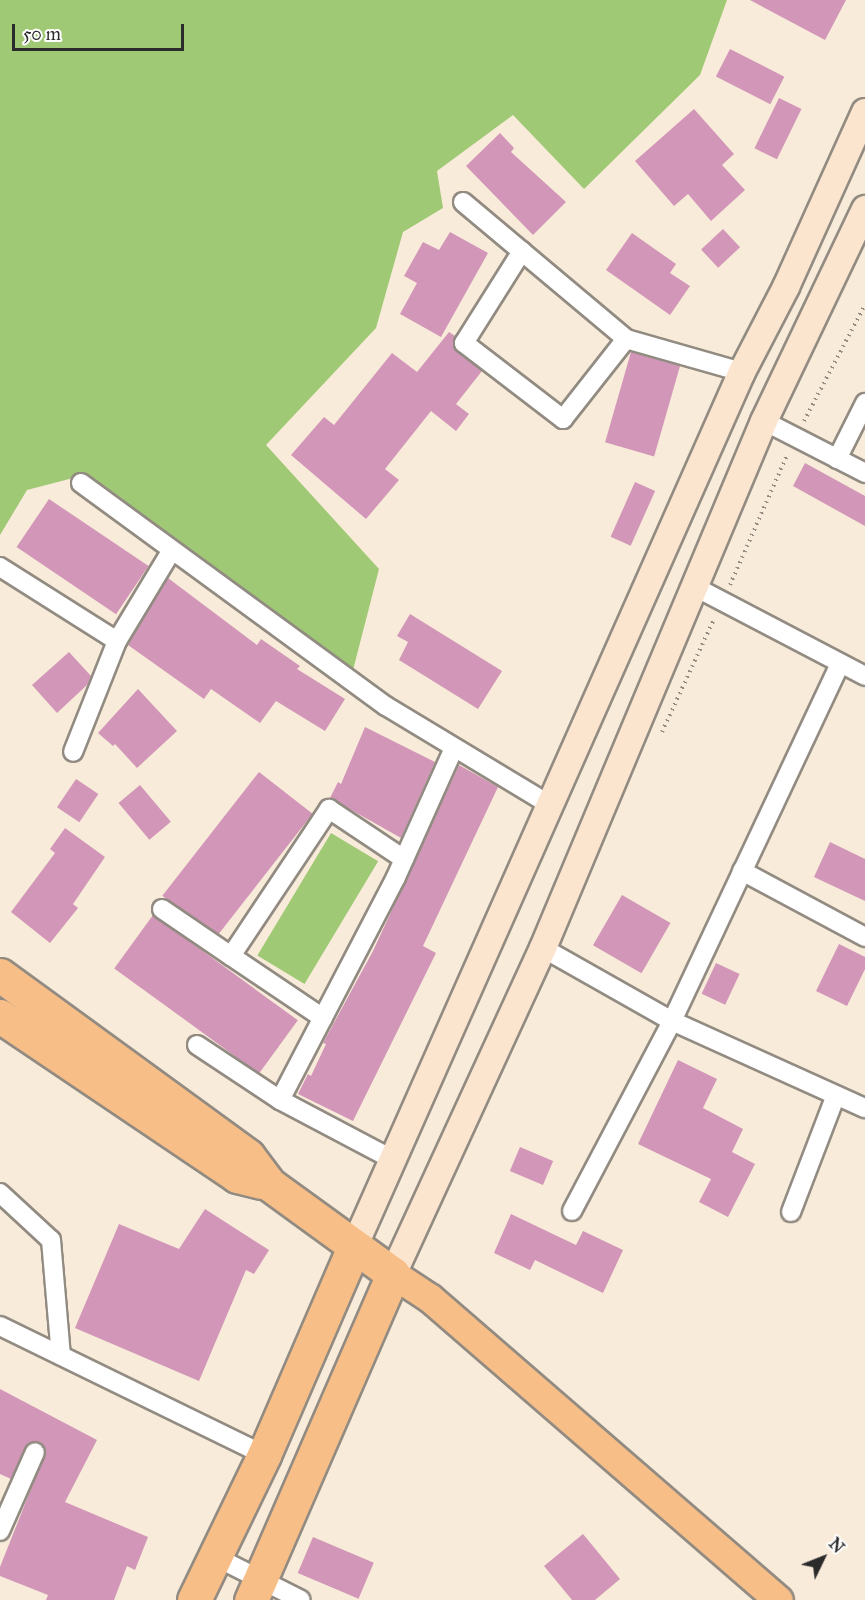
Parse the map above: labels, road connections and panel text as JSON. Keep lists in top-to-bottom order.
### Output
{
  "scale_bar": "50 m",
  "north": "top right"
}
